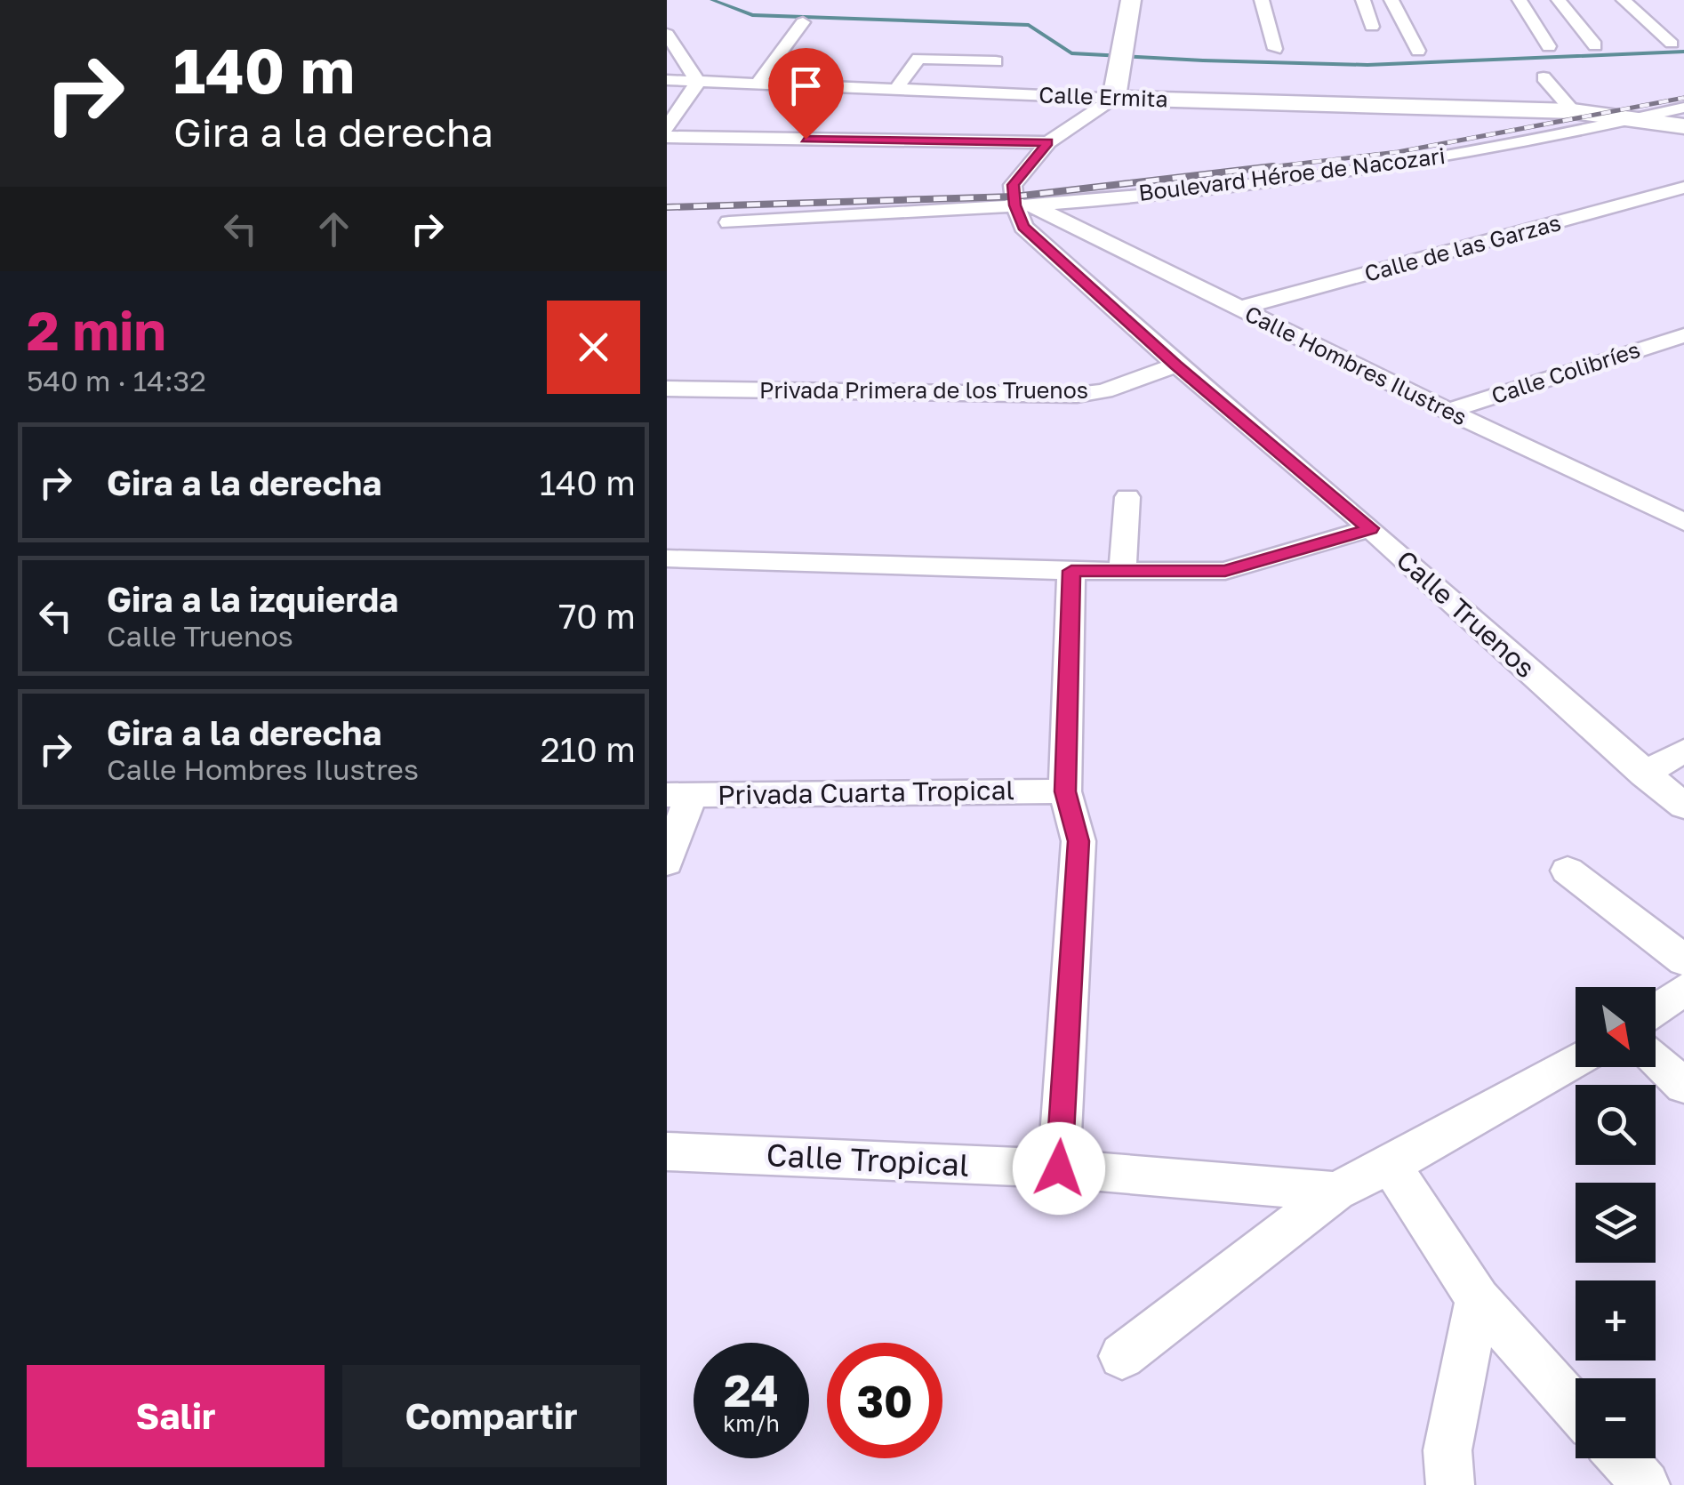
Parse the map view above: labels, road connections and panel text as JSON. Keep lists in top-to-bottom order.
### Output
{
  "streets": {
    "street": [
      "Calle Ermita",
      "Boulevard Héroe de Nacozari",
      "Calle de las Garzas",
      "Calle Hombres Ilustres",
      "Calle Colibríes",
      "Privada Primera de los Truenos",
      "Calle Truenos",
      "Privada Cuarta Tropical",
      "Calle Tropical"
    ]
  },
  "crossings": [
    ["Calle Ermita", "Boulevard Héroe de Nacozari"],
    ["Boulevard Héroe de Nacozari", "Calle Hombres Ilustres"],
    ["Boulevard Héroe de Nacozari", "Calle Truenos"],
    ["Calle de las Garzas", "Calle Hombres Ilustres"],
    ["Calle Hombres Ilustres", "Calle Colibríes"],
    ["Calle Hombres Ilustres", "Calle Truenos"],
    ["Privada Primera de los Truenos", "Calle Truenos"]
  ],
  "north": "bottom right",
  "page": {
    "turn": ["140 m", "Gira a la derecha"],
    "heading": ["2 min", "540 m · 14:32"],
    "list": [
      {
        "name": "Gira a la derecha",
        "value": "140 m"
      },
      {
        "name": "Gira a la izquierda",
        "note": "Calle Truenos",
        "value": "70 m"
      },
      {
        "name": "Gira a la derecha",
        "note": "Calle Hombres Ilustres",
        "value": "210 m"
      }
    ],
    "map_buttons": ["+", "−"],
    "speed": "24 km/h",
    "limit": "30",
    "buttons": ["Salir", "Compartir"]
  }
}
